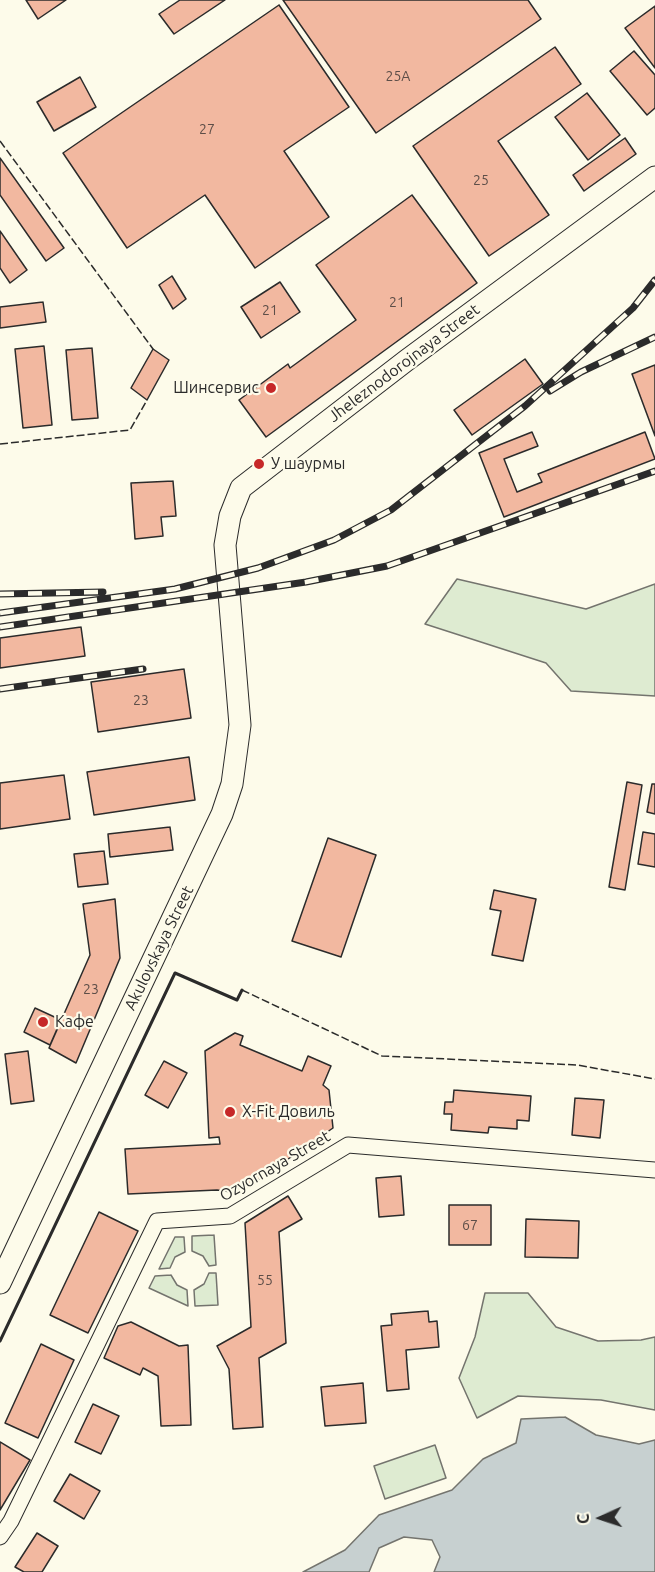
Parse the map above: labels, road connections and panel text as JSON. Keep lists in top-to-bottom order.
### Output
{
  "streets": {
    "street": ["Jheleznodorojnaya Street", "Akulovskaya Street", "Ozyornaya Street"]
  },
  "crossings": [
    ["Jheleznodorojnaya Street", "Akulovskaya Street"]
  ],
  "places": [
    "Шинсервис",
    "У шаурмы",
    "Кафе",
    "X-Fit Довиль"
  ],
  "house_numbers": [
    "25А",
    "27",
    "25",
    "21",
    "21",
    "23",
    "23",
    "67",
    "55"
  ],
  "north": "left"
}
